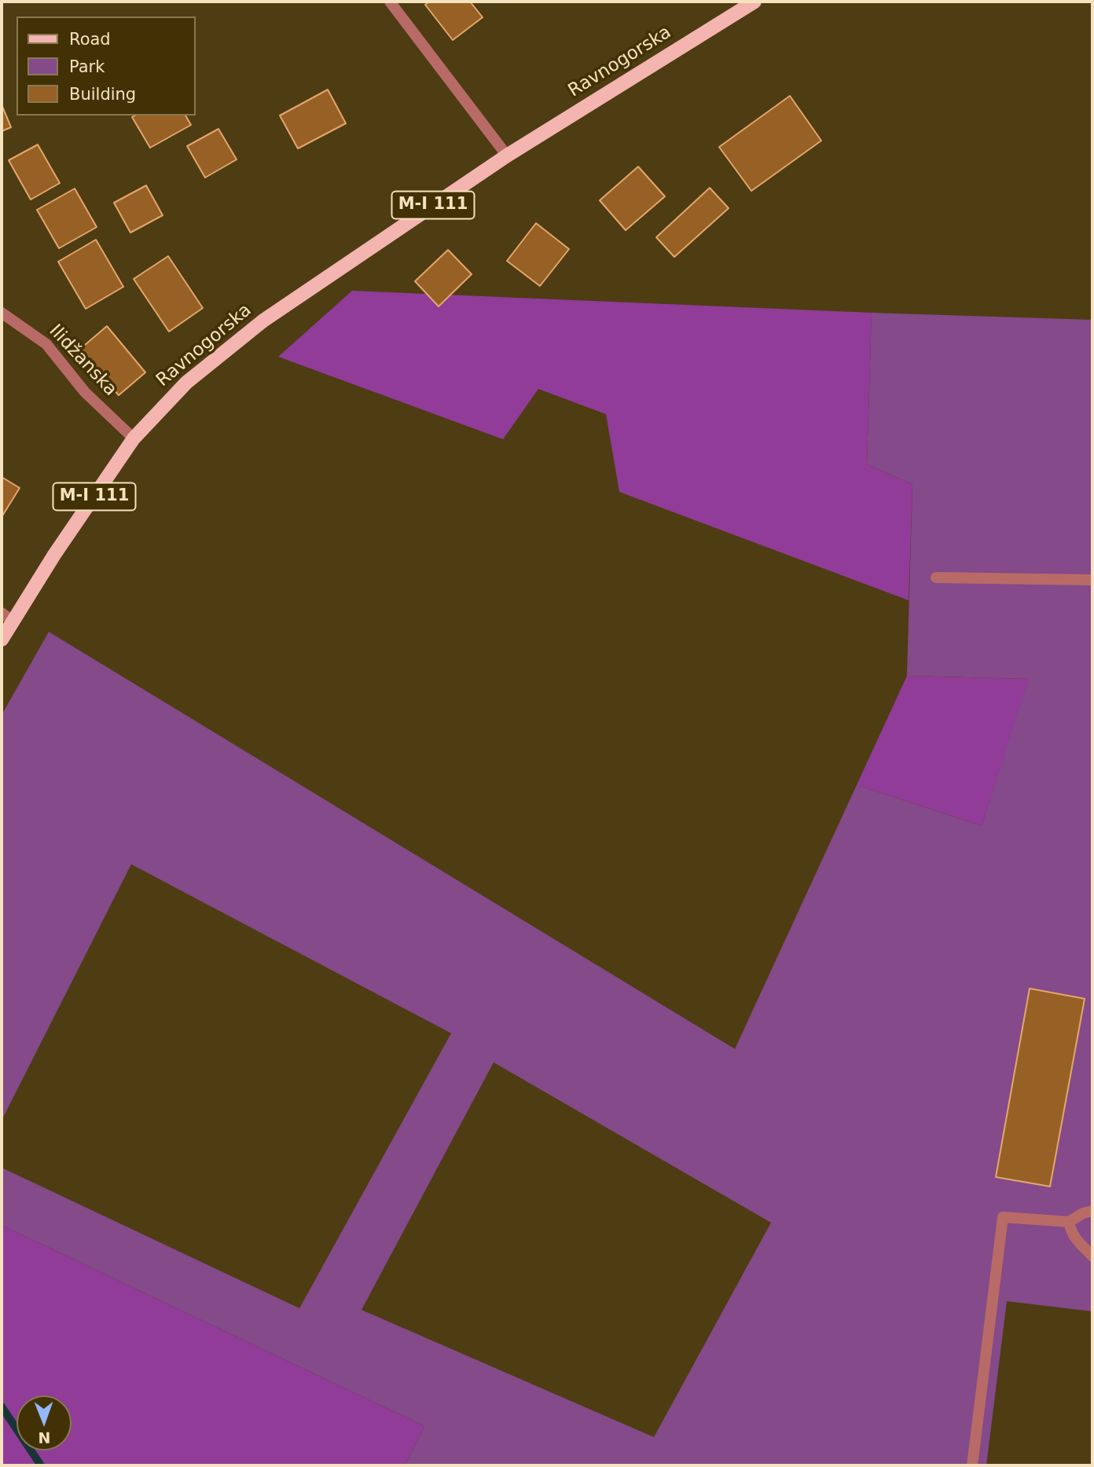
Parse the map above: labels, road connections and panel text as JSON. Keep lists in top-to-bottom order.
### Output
{
  "streets": {
    "main road": ["Ravnogorska", "M-I 111"],
    "street": ["Ilidžanska"]
  },
  "crossings": [
    ["Ravnogorska", "Ilidžanska"]
  ],
  "legend": ["Road", "Park", "Building"],
  "north": "bottom"
}
